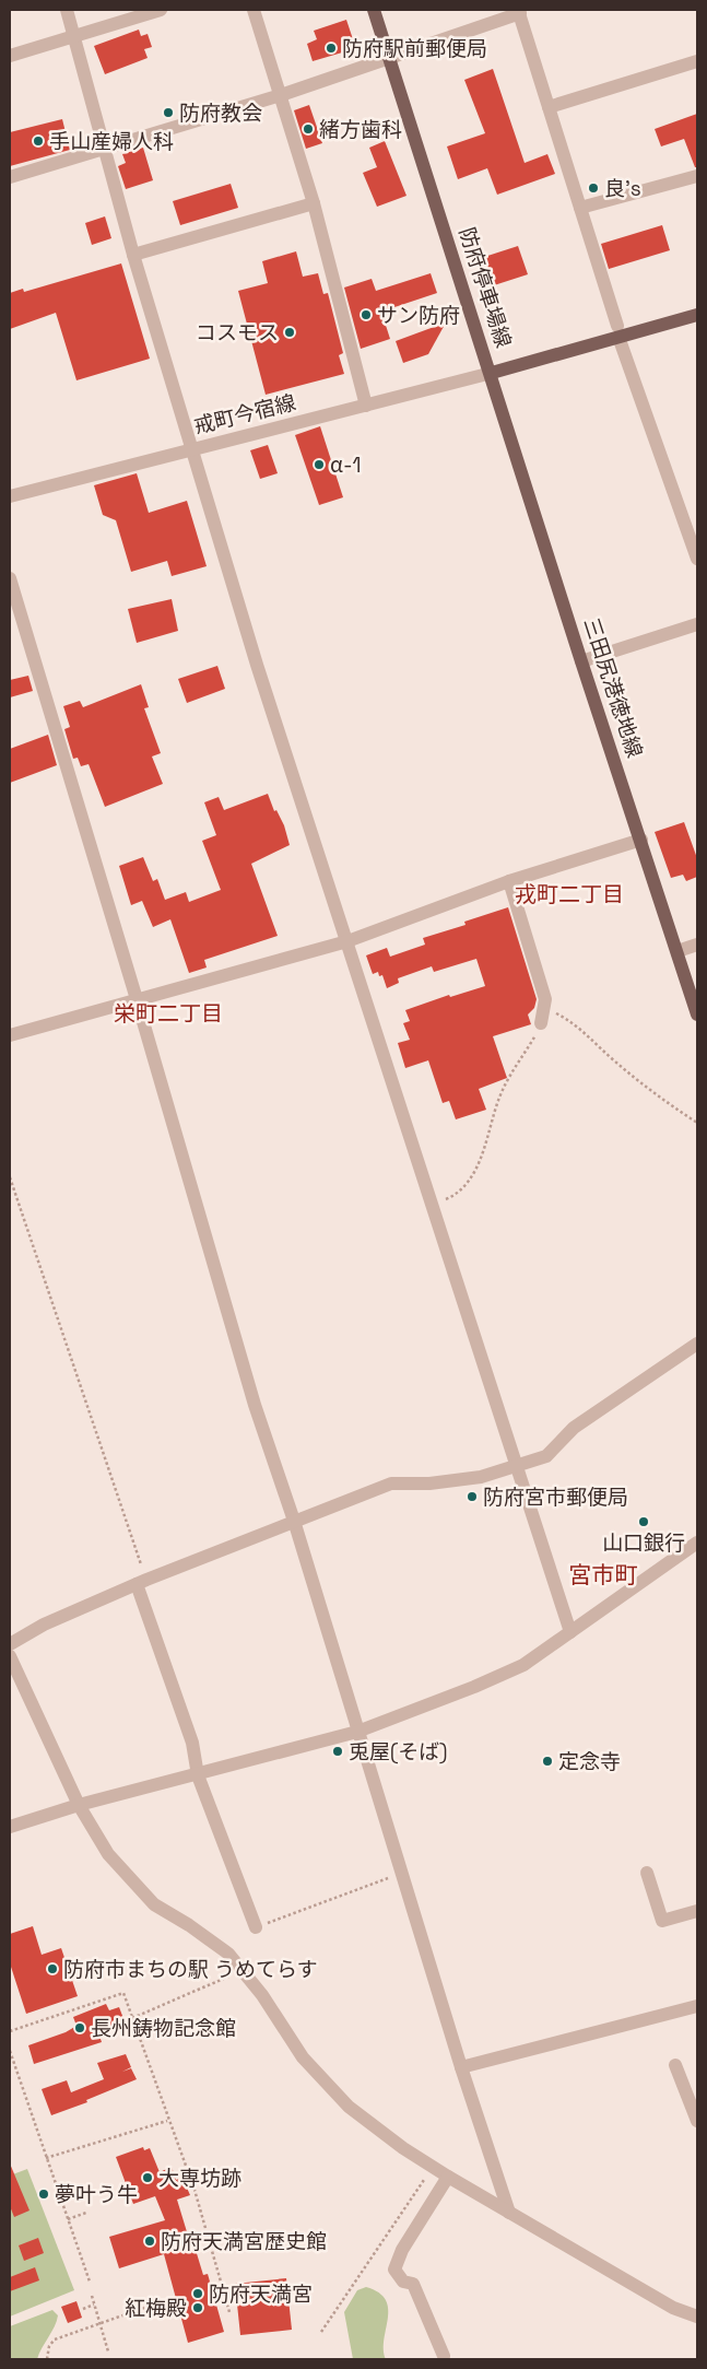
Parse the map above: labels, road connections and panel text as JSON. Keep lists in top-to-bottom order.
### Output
{
  "streets": {
    "main road": ["防府停車場線", "三田尻港徳地線"],
    "street": ["戒町今宿線"]
  },
  "crossings": [
    ["防府停車場線", "戒町今宿線"],
    ["防府停車場線", "三田尻港徳地線"],
    ["戒町今宿線", "三田尻港徳地線"]
  ],
  "districts": ["戎町二丁目", "栄町二丁目", "宮市町"],
  "places": [
    "防府駅前郵便局",
    "防府教会",
    "緒方歯科",
    "手山産婦人科",
    "良's",
    "サン防府",
    "コスモス",
    "α-1",
    "防府宮市郵便局",
    "山口銀行",
    "兎屋(そば)",
    "定念寺",
    "防府市まちの駅 うめてらす",
    "長州鋳物記念館",
    "大専坊跡",
    "夢叶う牛",
    "防府天満宮歴史館",
    "防府天満宮",
    "紅梅殿"
  ]
}
